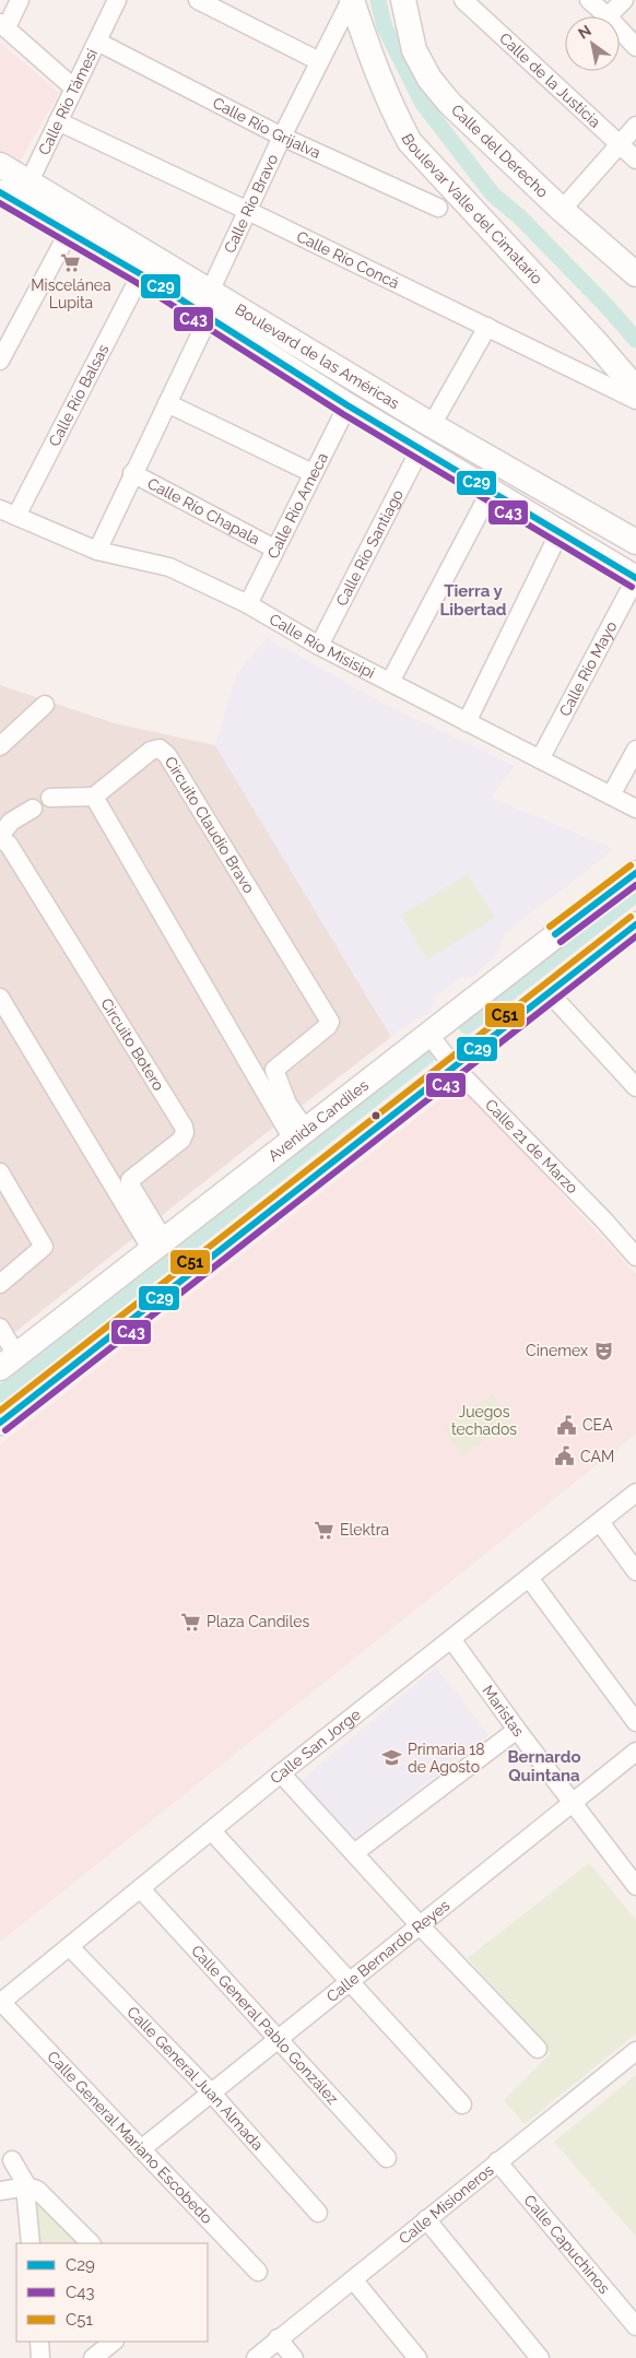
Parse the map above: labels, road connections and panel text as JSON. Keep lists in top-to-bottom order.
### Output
{
  "streets": {
    "main road": [
      "Calle del Derecho",
      "Boulevar Valle del Cimatario",
      "Boulevard de las Américas",
      "Avenida Candiles"
    ],
    "street": [
      "Calle de la Justicia",
      "Calle Río Támesi",
      "Calle Río Grijalva",
      "Calle Río Bravo",
      "Calle Río Concá",
      "Calle Río Balsas",
      "Calle Río Ameca",
      "Calle Río Chapala",
      "Calle Río Santiago",
      "Calle Río Misisipi",
      "Calle Río Mayo",
      "Circuito Claudio Bravo",
      "Circuito Botero",
      "Calle 21 de Marzo",
      "Maristas",
      "Calle San Jorge",
      "Calle Bernardo Reyes",
      "Calle General Pablo González",
      "Calle General Juan Almada",
      "Calle General Mariano Escobedo",
      "Calle Misioneros",
      "Calle Capuchinos"
    ]
  },
  "crossings": [
    ["Calle Río Támesi", "Calle Río Grijalva"],
    ["Calle Río Támesi", "Calle Río Concá"],
    ["Calle Río Támesi", "Boulevard de las Américas"],
    ["Calle Río Grijalva", "Calle Río Bravo"],
    ["Calle Río Bravo", "Boulevar Valle del Cimatario"],
    ["Calle Río Bravo", "Calle Río Concá"],
    ["Calle Río Bravo", "Boulevard de las Américas"],
    ["Boulevard de las Américas", "Calle Río Balsas"],
    ["Boulevard de las Américas", "Calle Río Ameca"],
    ["Boulevard de las Américas", "Calle Río Santiago"],
    ["Boulevard de las Américas", "Calle Río Mayo"],
    ["Calle Río Balsas", "Calle Río Misisipi"],
    ["Calle Río Ameca", "Calle Río Chapala"],
    ["Calle Río Ameca", "Calle Río Misisipi"],
    ["Calle Río Santiago", "Calle Río Misisipi"],
    ["Calle Río Misisipi", "Calle Río Mayo"],
    ["Circuito Claudio Bravo", "Avenida Candiles"],
    ["Circuito Botero", "Avenida Candiles"],
    ["Avenida Candiles", "Calle 21 de Marzo"],
    ["Maristas", "Calle San Jorge"],
    ["Maristas", "Calle Bernardo Reyes"],
    ["Calle San Jorge", "Calle General Pablo González"],
    ["Calle San Jorge", "Calle General Juan Almada"],
    ["Calle San Jorge", "Calle General Mariano Escobedo"],
    ["Calle Bernardo Reyes", "Calle General Pablo González"],
    ["Calle Bernardo Reyes", "Calle General Juan Almada"],
    ["Calle Bernardo Reyes", "Calle General Mariano Escobedo"],
    ["Calle Misioneros", "Calle Capuchinos"]
  ],
  "districts": ["Tierra y Libertad", "Bernardo Quintana"],
  "parks": ["Juegos techados"],
  "places": {
    "supermarket": ["Miscelánea Lupita", "Elektra", "Plaza Candiles"],
    "theatre": ["Cinemex"],
    "public building": ["CEA", "CAM"],
    "school or university": ["Primaria 18 de Agosto"]
  },
  "lines": ["transit line C29", "transit line C43", "transit line C51"],
  "legend": ["C29", "C43", "C51"],
  "north": "top left"
}
